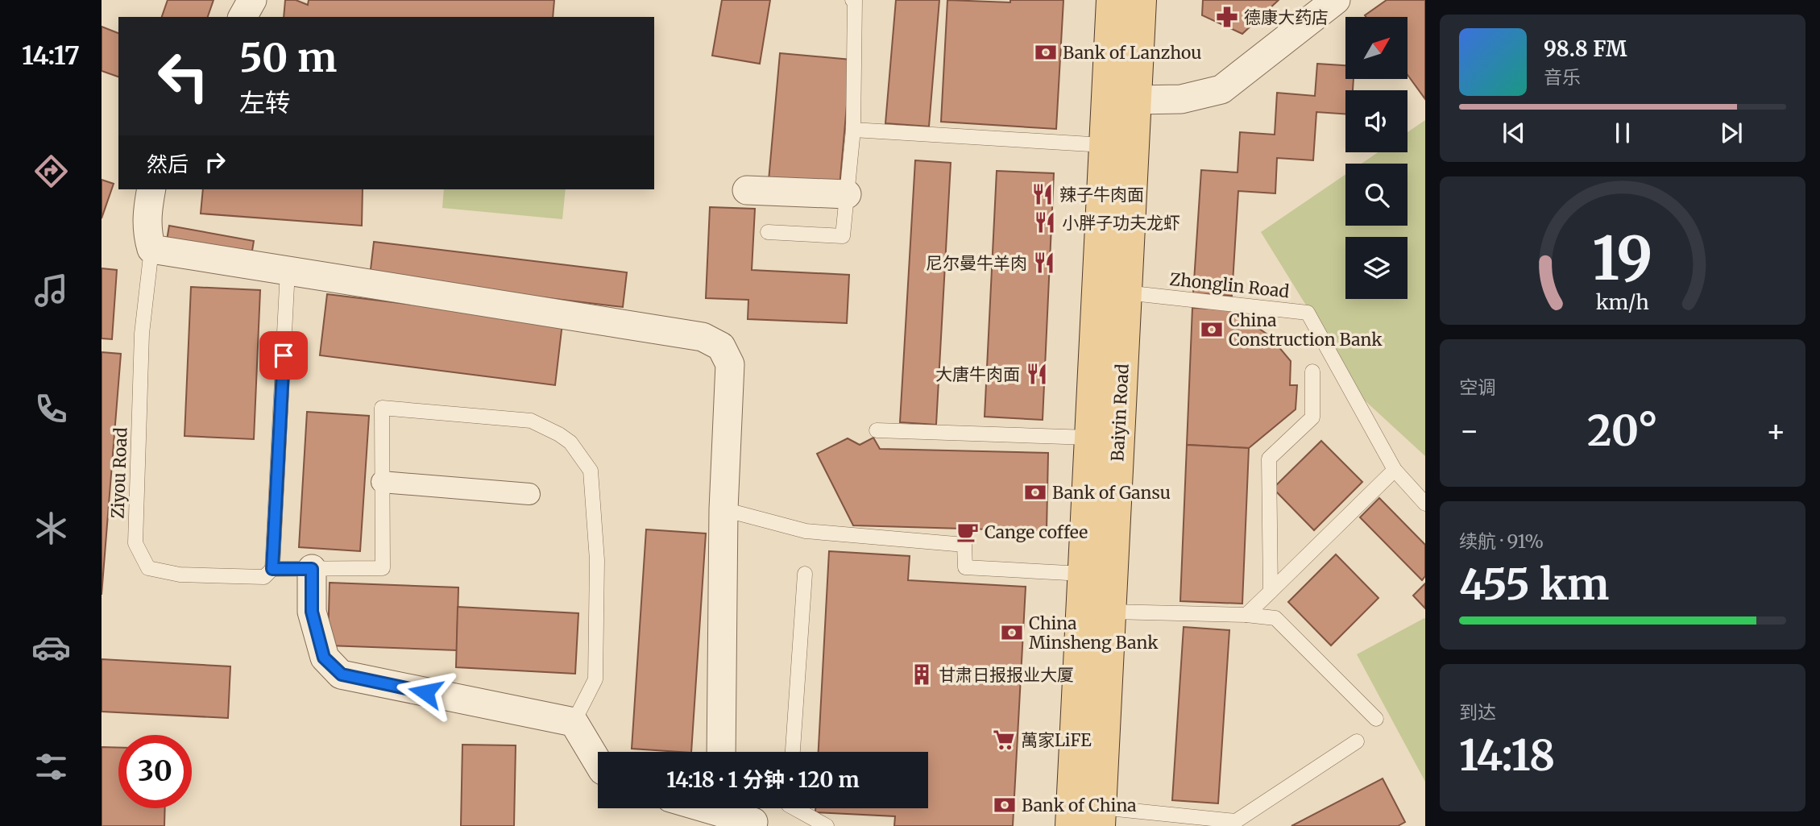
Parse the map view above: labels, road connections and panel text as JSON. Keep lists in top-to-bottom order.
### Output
{
  "streets": {
    "main road": ["Baiyin Road"],
    "lane": ["Zhonglin Road", "Ziyou Road"]
  },
  "crossings": [
    ["Zhonglin Road", "Baiyin Road"]
  ],
  "places": {
    "pharmacy": ["德康大药店"],
    "bank": [
      "Bank of Lanzhou",
      "China Construction Bank",
      "Bank of Gansu",
      "China Minsheng Bank",
      "Bank of China"
    ],
    "restaurant": [
      "辣子牛肉面",
      "小胖子功夫龙虾",
      "尼尔曼牛羊肉",
      "大唐牛肉面"
    ],
    "cafe": ["Cange coffee"],
    "building": ["甘肃日报报业大厦"],
    "supermarket": ["萬家LiFE"]
  },
  "north": "top right",
  "page": {
    "tabs": "14:17",
    "turn": ["50 m", "左转"],
    "song": ["98.8 FM", "音乐"],
    "then": "然后",
    "tile": [
      "空调",
      ["续航 · 91%", "455 km"],
      ["到达", "14:18"]
    ],
    "heat": ["−", "20°", "+"],
    "limit": "30",
    "trip": "14:18 · 1 分钟 · 120 m",
    "gauge": ["19", "km/h"]
  }
}
